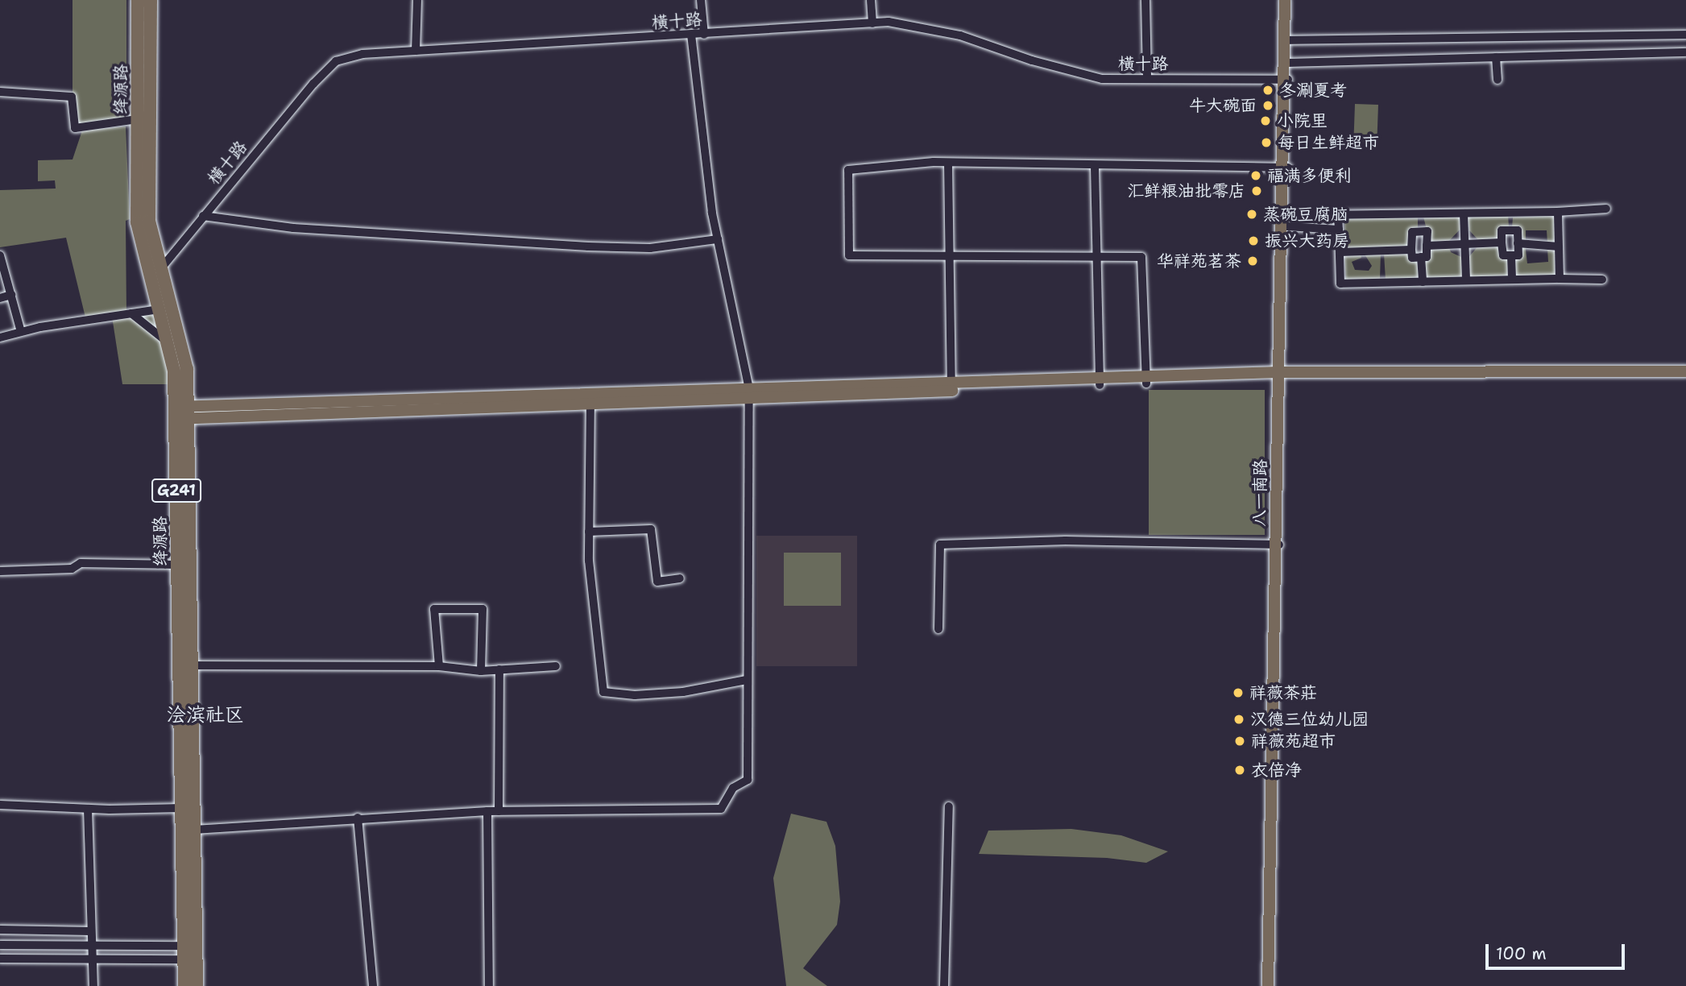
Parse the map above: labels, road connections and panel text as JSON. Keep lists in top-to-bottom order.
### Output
{
  "streets": {
    "highway": ["绛源路", "G241"],
    "main road": ["八一南路"],
    "street": ["横十路"]
  },
  "crossings": [
    ["横十路", "绛源路"],
    ["横十路", "八一南路"]
  ],
  "districts": ["浍滨社区"],
  "places": [
    "冬涮夏考",
    "牛大碗面",
    "小院里",
    "每日生鲜超市",
    "福满多便利",
    "汇鲜粮油批零店",
    "蒸碗豆腐脑",
    "振兴大药房",
    "华祥苑茗茶",
    "祥薇茶莊",
    "汉德三位幼儿园",
    "祥薇苑超市",
    "衣倍净"
  ],
  "scale_bar": "100 m"
}
